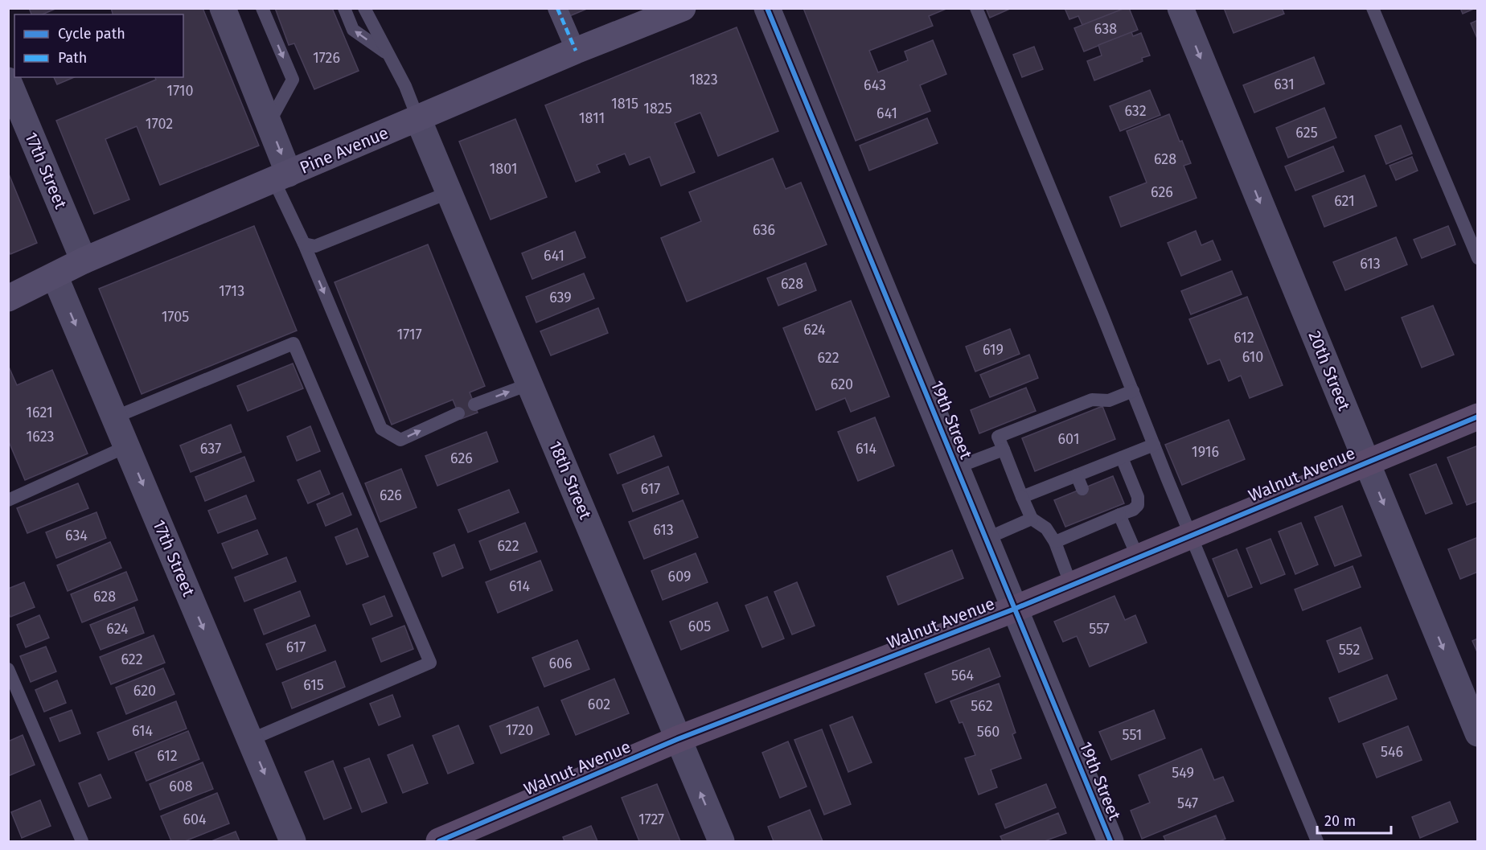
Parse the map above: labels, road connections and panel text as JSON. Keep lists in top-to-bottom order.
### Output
{
  "streets": {
    "main road": ["Pine Avenue", "Walnut Avenue"],
    "street": [
      "17th Street",
      "20th Street",
      "19th Street",
      "18th Street"
    ]
  },
  "crossings": [
    ["Pine Avenue", "17th Street"],
    ["Pine Avenue", "18th Street"],
    ["20th Street", "Walnut Avenue"],
    ["19th Street", "Walnut Avenue"],
    ["Walnut Avenue", "18th Street"]
  ],
  "one_way": ["17th Street", "20th Street"],
  "house_numbers": [
    "638",
    "1726",
    "1823",
    "631",
    "643",
    "1710",
    "1815",
    "1825",
    "632",
    "641",
    "1811",
    "1702",
    "625",
    "628",
    "1801",
    "626",
    "621",
    "636",
    "641",
    "613",
    "628",
    "1713",
    "639",
    "1705",
    "624",
    "1717",
    "612",
    "619",
    "610",
    "622",
    "620",
    "1621",
    "1623",
    "601",
    "637",
    "614",
    "1916",
    "626",
    "617",
    "626",
    "613",
    "634",
    "622",
    "609",
    "614",
    "628",
    "605",
    "624",
    "557",
    "617",
    "552",
    "622",
    "606",
    "564",
    "615",
    "620",
    "602",
    "562",
    "1720",
    "614",
    "560",
    "551",
    "546",
    "612",
    "549",
    "608",
    "547",
    "604",
    "1727"
  ],
  "legend": ["Cycle path", "Path"],
  "scale_bar": "20 m"
}
